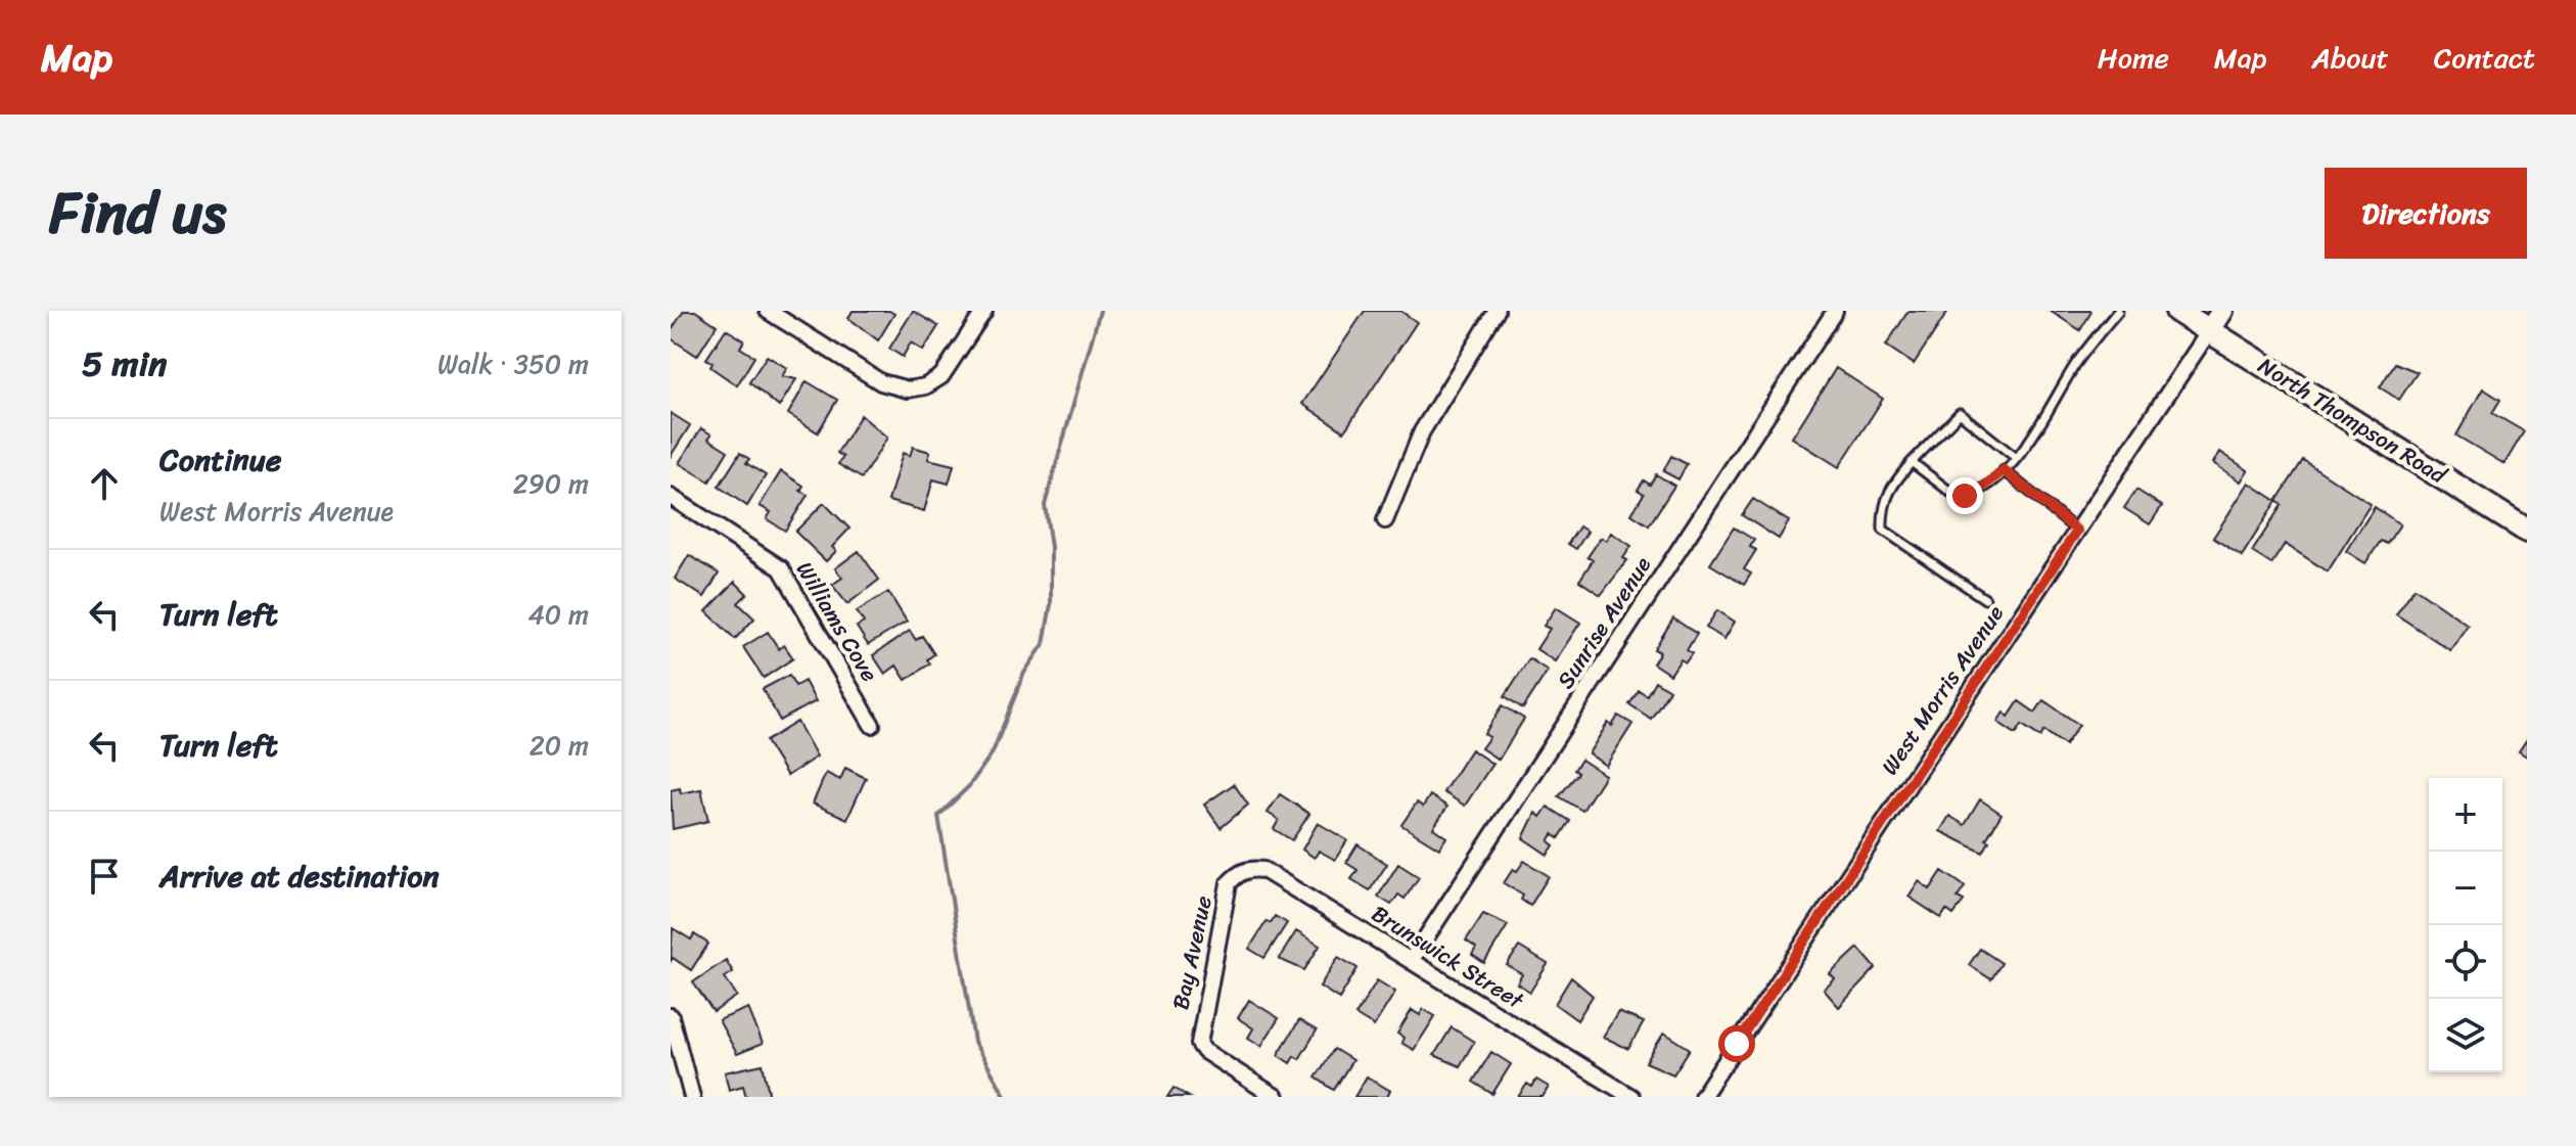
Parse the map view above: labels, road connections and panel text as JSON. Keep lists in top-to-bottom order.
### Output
{
  "streets": {
    "main road": ["North Thompson Road"],
    "street": [
      "Williams Cove",
      "Sunrise Avenue",
      "West Morris Avenue",
      "Bay Avenue",
      "Brunswick Street"
    ]
  },
  "crossings": [
    ["North Thompson Road", "West Morris Avenue"],
    ["Sunrise Avenue", "Brunswick Street"],
    ["Bay Avenue", "Brunswick Street"]
  ],
  "page": {
    "header": "Map",
    "nav": [
      "Home",
      "Map",
      "About",
      "Contact"
    ],
    "title": "Find us",
    "buttons": "Directions",
    "heading": ["5 min", "Walk · 350 m"],
    "list": [
      ["Continue", "West Morris Avenue", "290 m"],
      ["Turn left", "40 m"],
      ["Turn left", "20 m"],
      "Arrive at destination"
    ],
    "map_buttons": ["+", "−"]
  }
}
